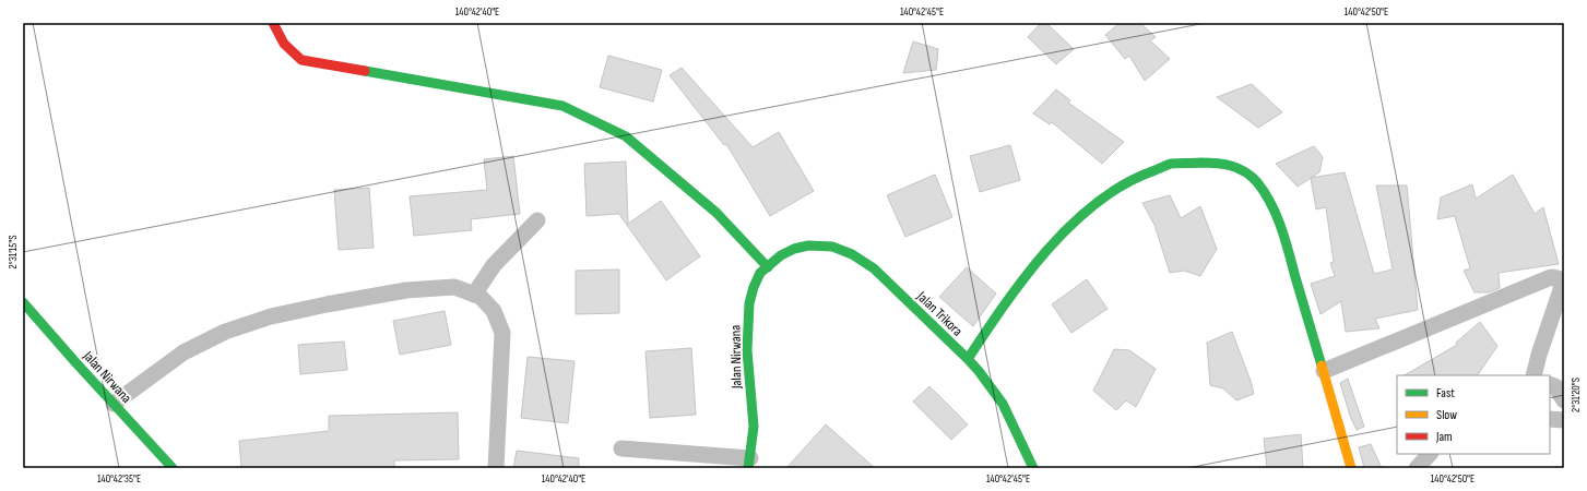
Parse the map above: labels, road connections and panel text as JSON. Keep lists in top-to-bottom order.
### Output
{
  "streets": {
    "street": ["Jalan Trikora", "Jalan Nirwana"]
  },
  "crossings": [
    ["Jalan Trikora", "Jalan Nirwana"]
  ],
  "legend": ["Fast", "Slow", "Jam"],
  "coordinates": [
    "140°42'40\"E",
    "140°42'45\"E",
    "140°42'50\"E",
    "2°31'15\"S",
    "2°31'20\"S",
    "140°42'35\"E"
  ]
}
